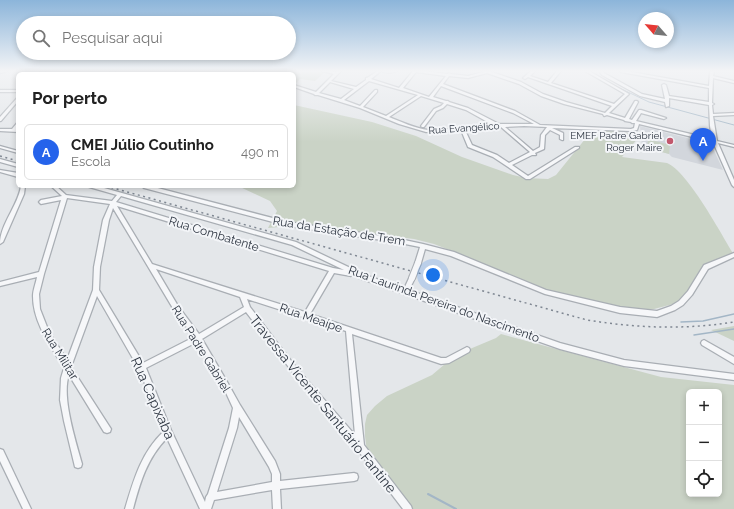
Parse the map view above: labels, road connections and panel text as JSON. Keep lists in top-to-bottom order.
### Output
{
  "streets": {
    "street": [
      "Rua Evangélico",
      "Rua da Estação de Trem",
      "Rua Combatente",
      "Rua Laurinda Pereira do Nascimento",
      "Rua Meaípe",
      "Rua Padre Gabriel",
      "Rua Militar",
      "Rua Capixaba",
      "Travessa Vicente Santuário Fantine"
    ]
  },
  "crossings": [
    ["Rua Combatente", "Rua Laurinda Pereira do Nascimento"],
    ["Rua Combatente", "Rua Padre Gabriel"],
    ["Rua Combatente", "Rua Militar"],
    ["Rua Meaípe", "Rua Padre Gabriel"],
    ["Rua Meaípe", "Travessa Vicente Santuário Fantine"]
  ],
  "places": ["EMEF Padre Gabriel Roger Maire"],
  "north": "top left",
  "page": {
    "search": "Pesquisar aqui",
    "heading": "Por perto",
    "list": [
      {
        "mark": "A",
        "name": "CMEI Júlio Coutinho",
        "note": "Escola",
        "value": "490 m"
      }
    ],
    "pins": "A",
    "map_buttons": ["+", "−"]
  }
}
